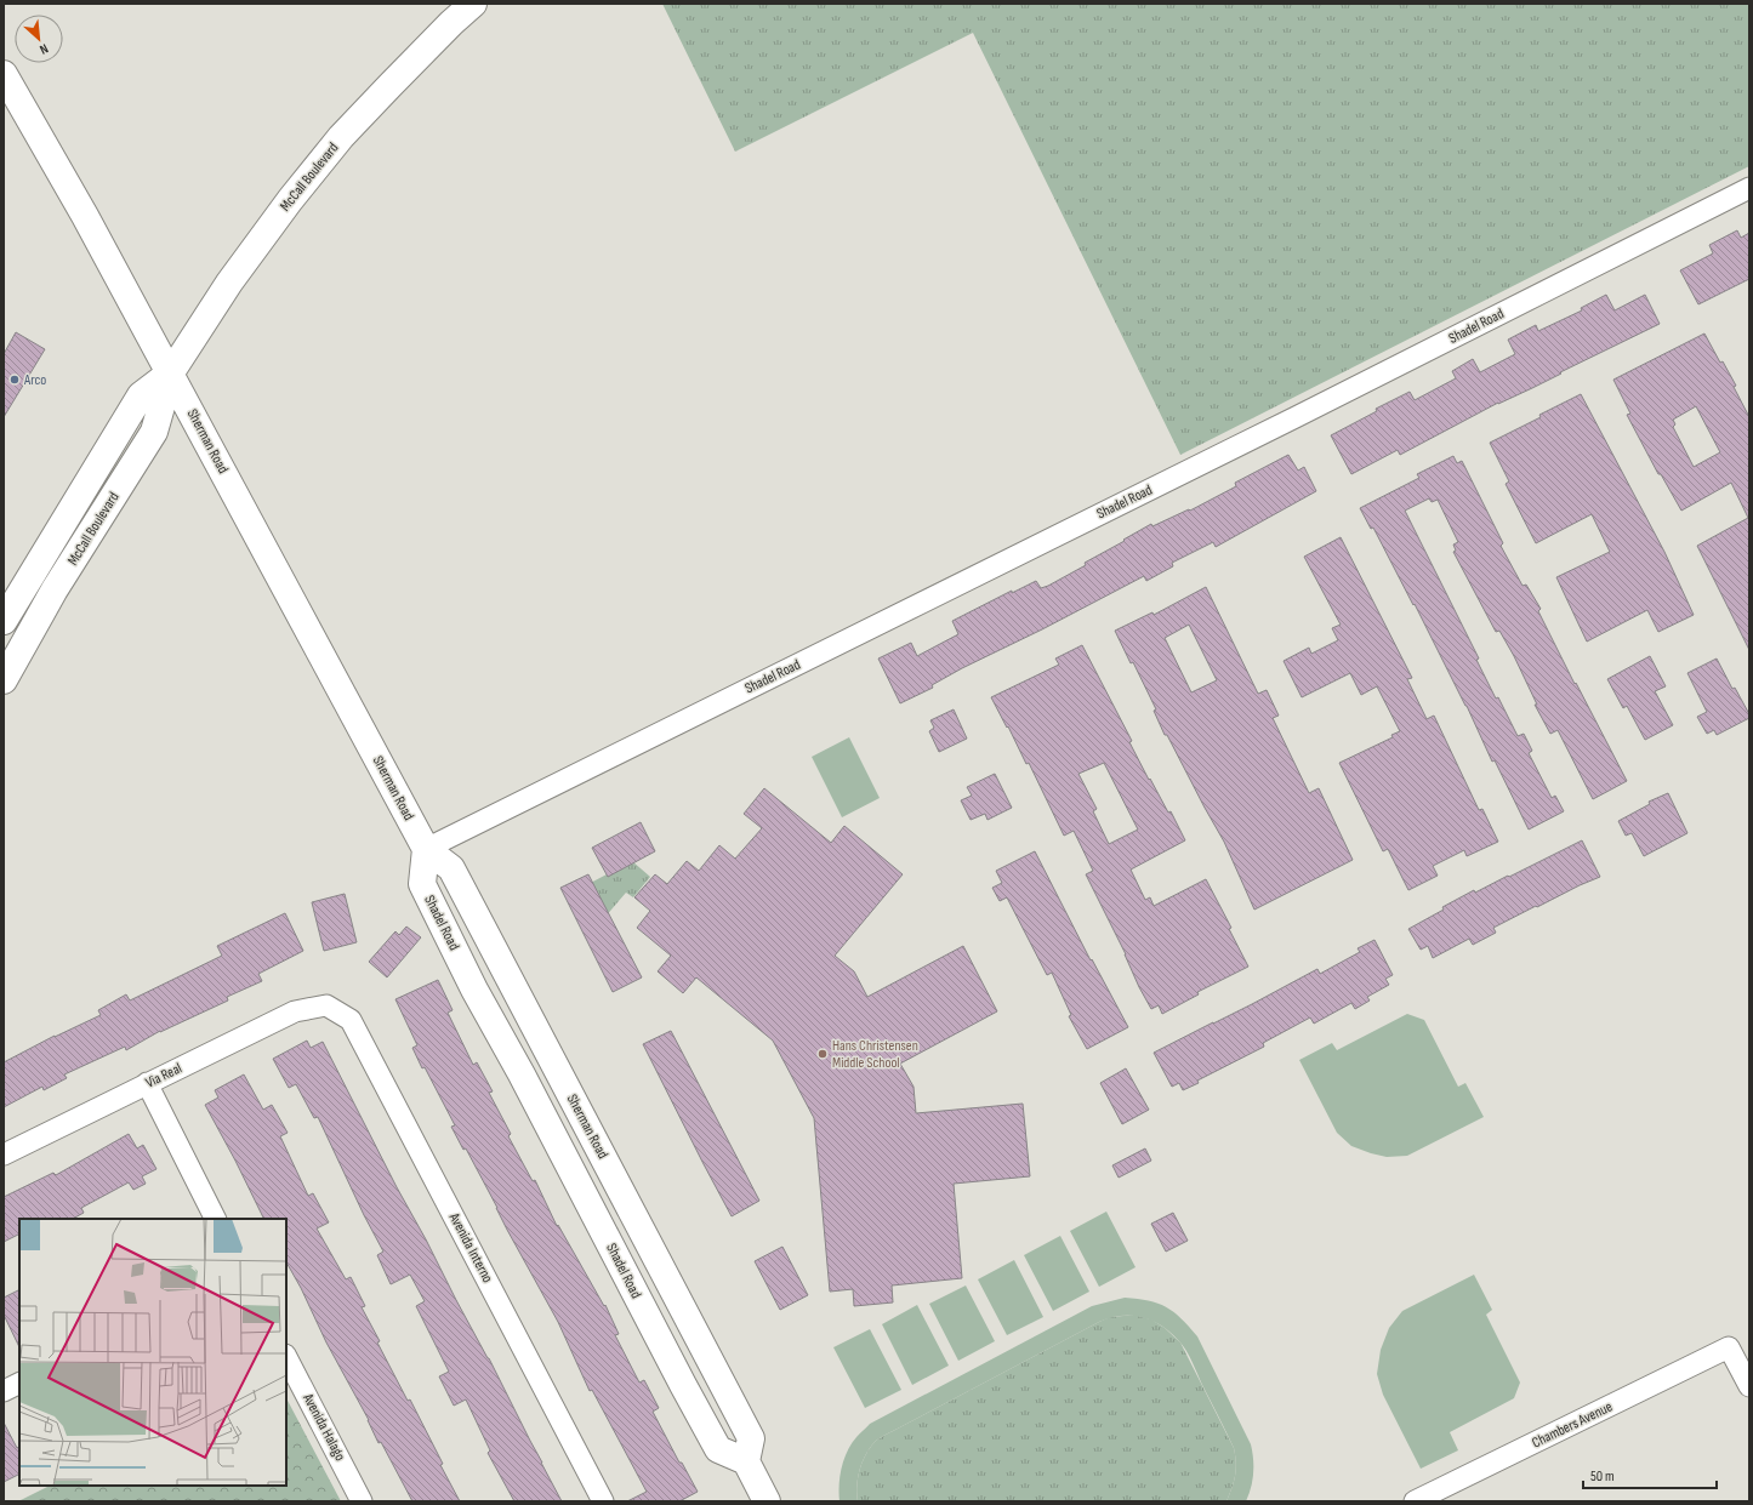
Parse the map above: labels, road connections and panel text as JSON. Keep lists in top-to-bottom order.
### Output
{
  "streets": {
    "street": [
      "McCall Boulevard",
      "Shadel Road",
      "Sherman Road",
      "Via Real",
      "Avenida Interno",
      "Chambers Avenue",
      "Avenida Halago"
    ]
  },
  "crossings": [
    ["McCall Boulevard", "Sherman Road"],
    ["Shadel Road", "Sherman Road"],
    ["Via Real", "Avenida Interno"]
  ],
  "places": ["Arco", "Hans Christensen Middle School"],
  "scale_bar": "50 m",
  "north": "bottom right"
}
